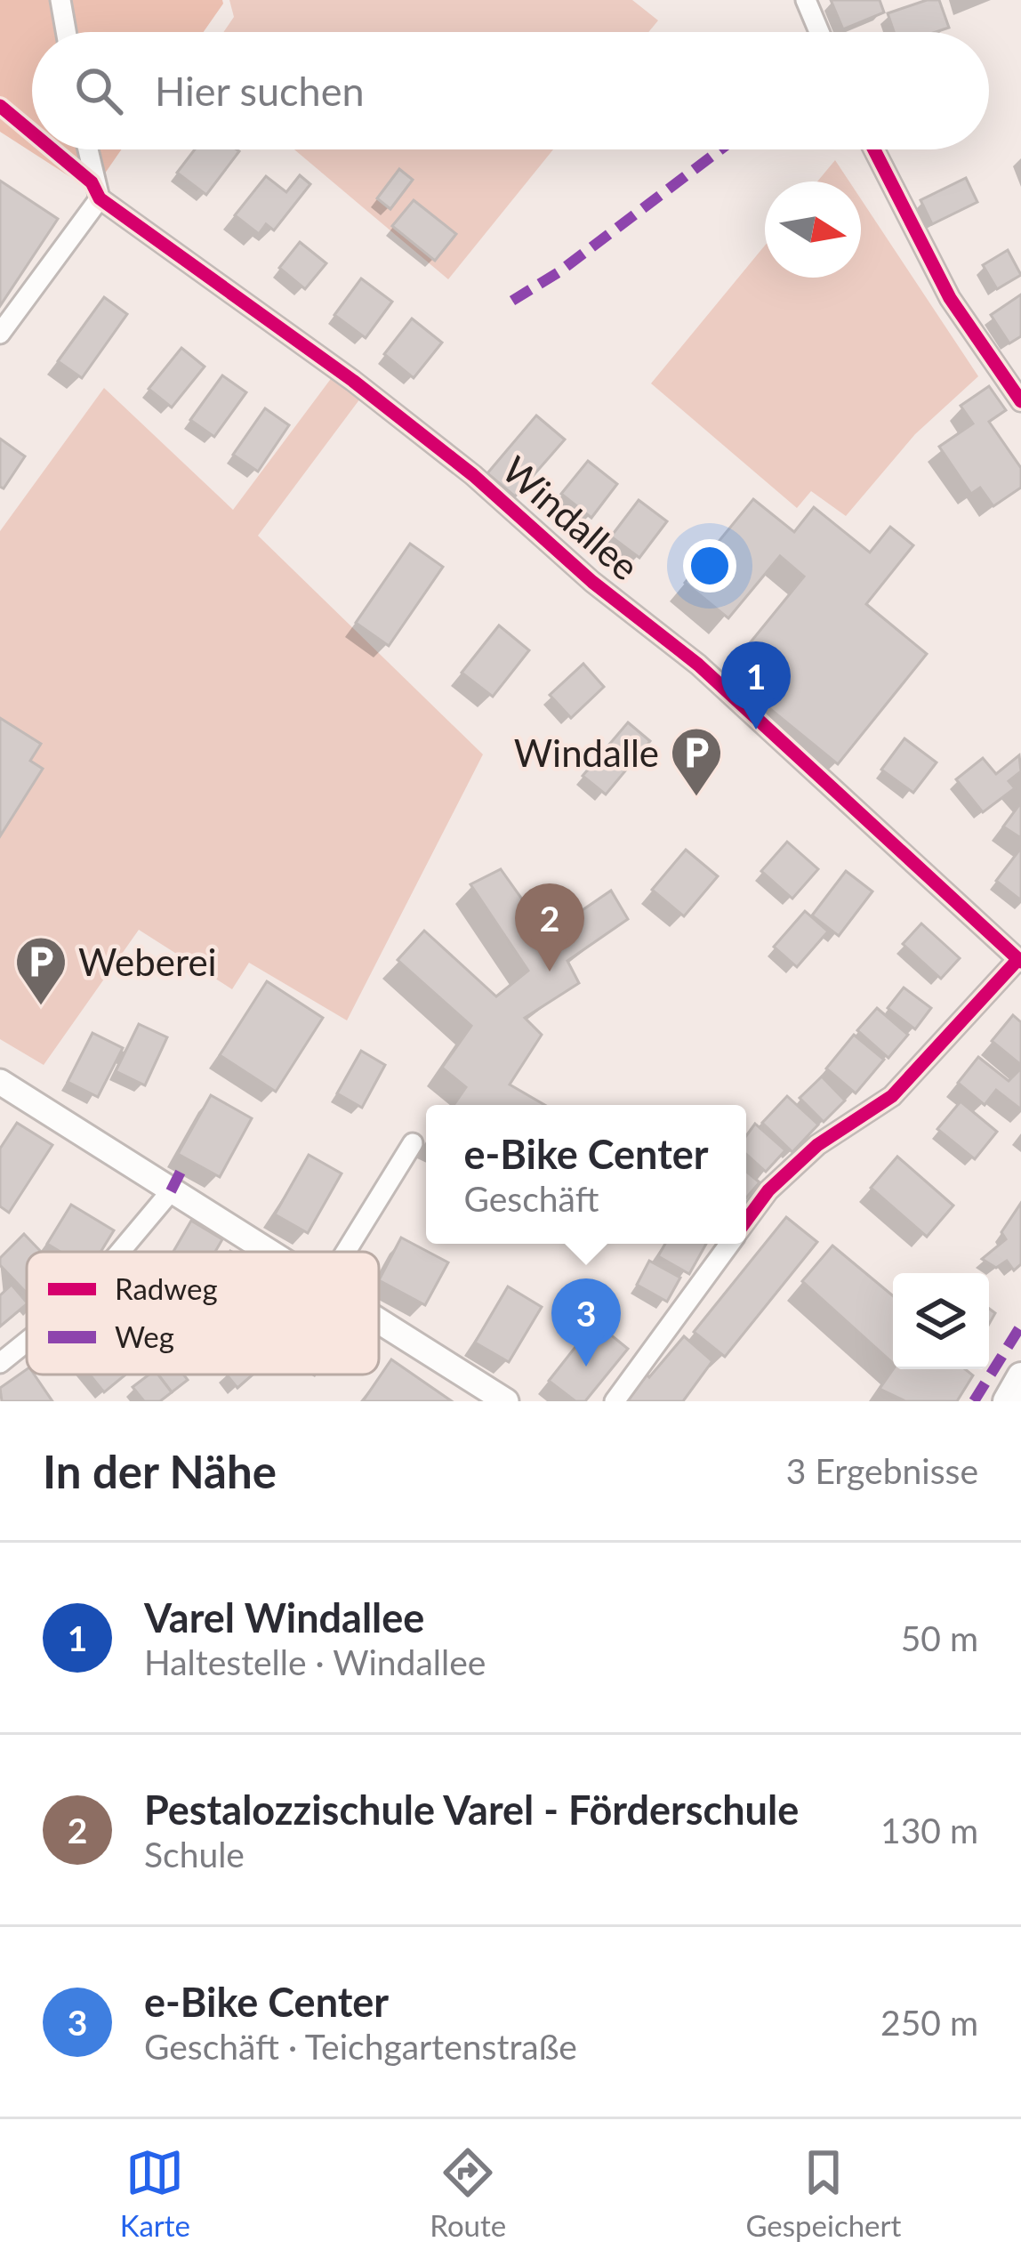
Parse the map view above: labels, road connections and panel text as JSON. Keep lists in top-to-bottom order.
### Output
{
  "streets": {
    "street": ["Windallee"]
  },
  "places": {
    "parking": ["Windalle", "Weberei"]
  },
  "legend": ["Radweg", "Weg"],
  "north": "right",
  "page": {
    "search": "Hier suchen",
    "pins": ["1", "2", "3"],
    "popup": ["e-Bike Center", "Geschäft"],
    "heading": ["In der Nähe", "3 Ergebnisse"],
    "list": [
      {
        "mark": "1",
        "name": "Varel Windallee",
        "note": "Haltestelle · Windallee",
        "value": "50 m"
      },
      {
        "mark": "2",
        "name": "Pestalozzischule Varel - Förderschule",
        "note": "Schule",
        "value": "130 m"
      },
      {
        "mark": "3",
        "name": "e-Bike Center",
        "note": "Geschäft · Teichgartenstraße",
        "value": "250 m"
      }
    ],
    "nav": ["Karte", "Route", "Gespeichert"]
  }
}
